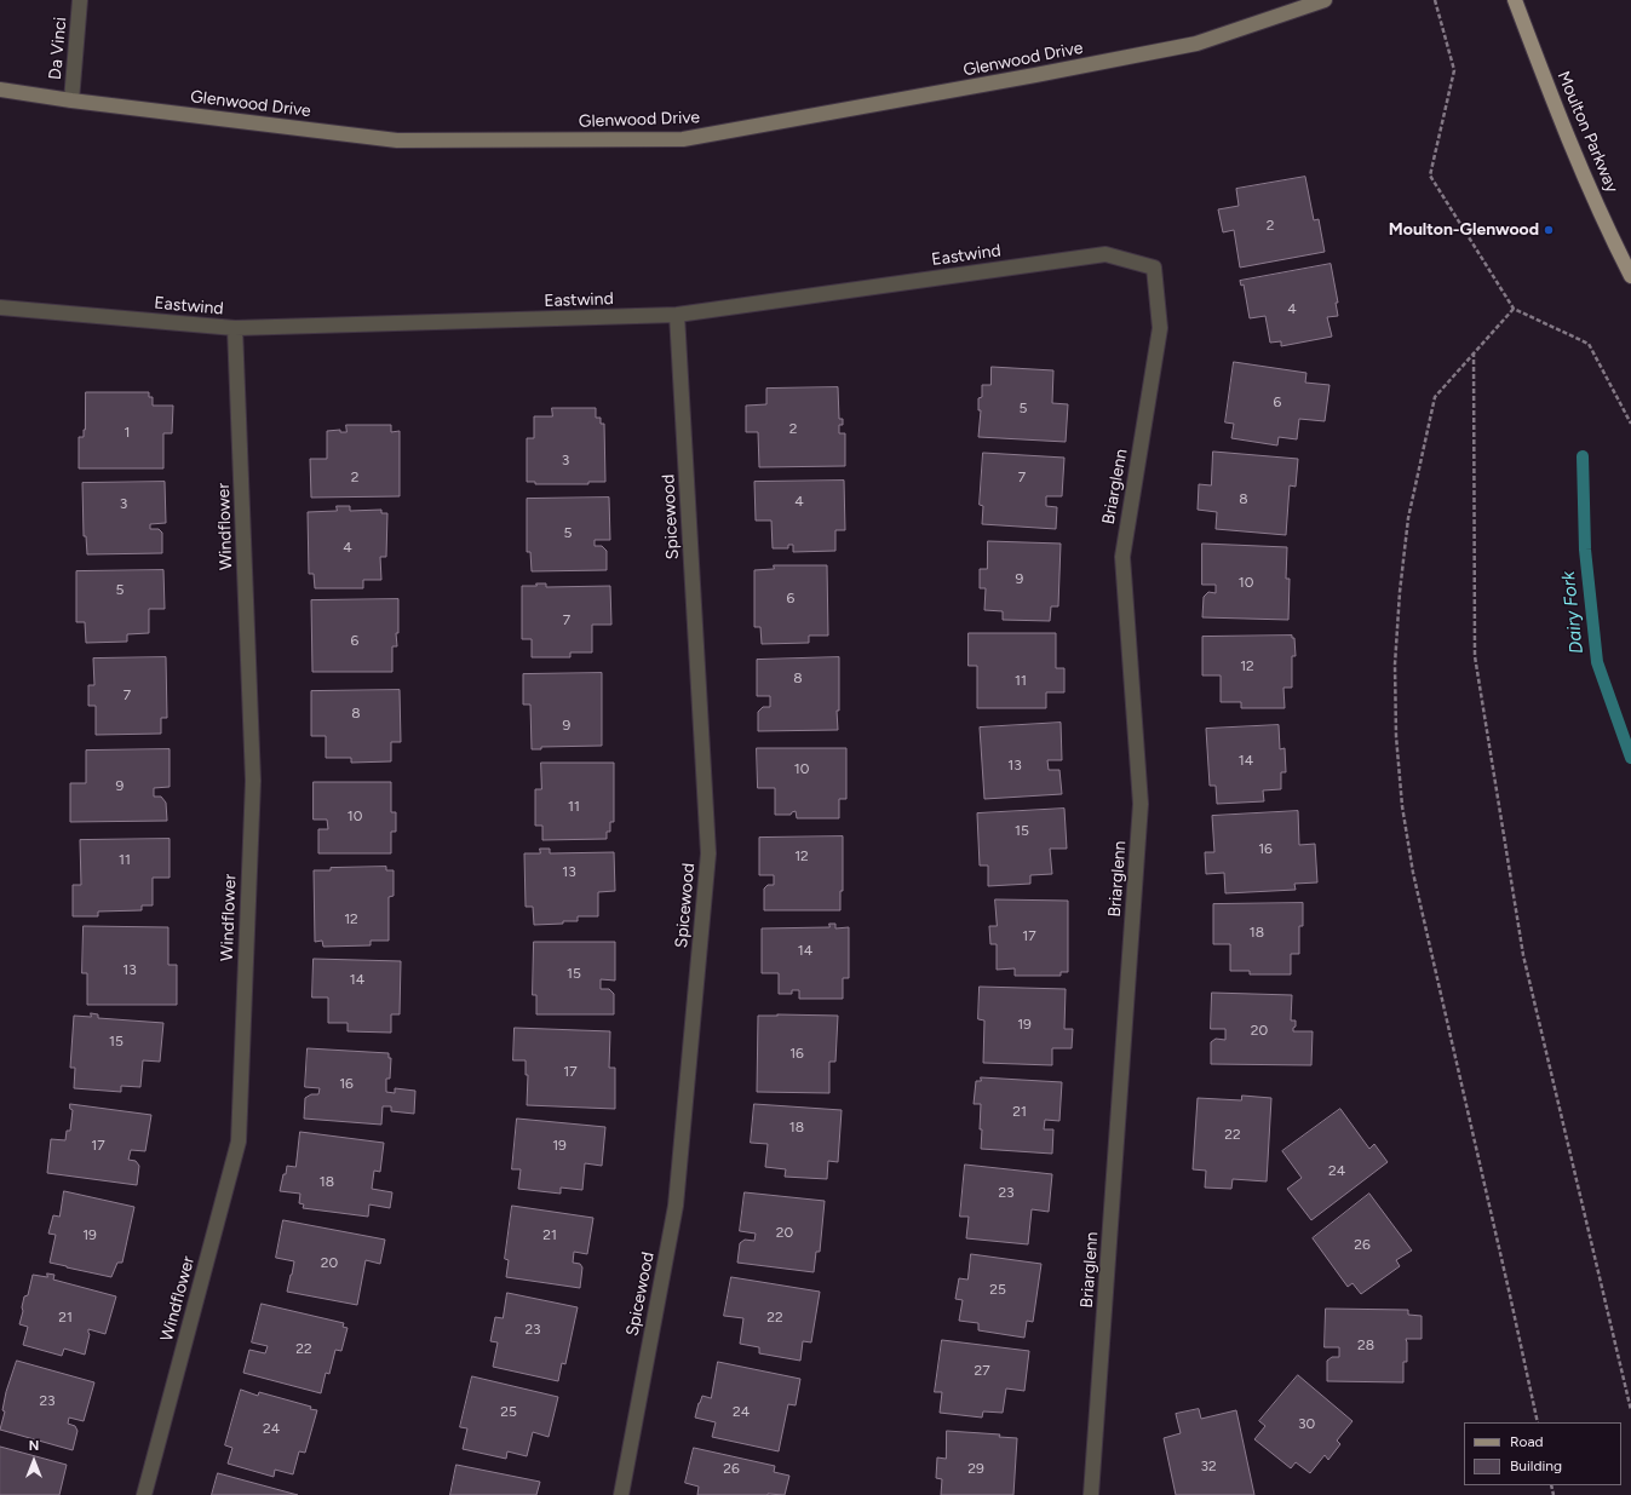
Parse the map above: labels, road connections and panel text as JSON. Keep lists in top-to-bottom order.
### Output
{
  "streets": {
    "main road": ["Glenwood Drive", "Moulton Parkway"],
    "street": [
      "Da Vinci",
      "Eastwind",
      "Briarglenn",
      "Spicewood",
      "Windflower"
    ]
  },
  "crossings": [
    ["Da Vinci", "Glenwood Drive"],
    ["Eastwind", "Briarglenn"],
    ["Eastwind", "Spicewood"],
    ["Eastwind", "Windflower"]
  ],
  "water": ["Dairy Fork"],
  "places": ["Moulton-Glenwood"],
  "house_numbers": [
    "2",
    "4",
    "6",
    "5",
    "2",
    "1",
    "3",
    "2",
    "7",
    "8",
    "4",
    "3",
    "5",
    "4",
    "9",
    "10",
    "5",
    "6",
    "7",
    "6",
    "12",
    "8",
    "11",
    "7",
    "8",
    "9",
    "14",
    "13",
    "10",
    "9",
    "11",
    "10",
    "15",
    "16",
    "12",
    "11",
    "13",
    "12",
    "18",
    "17",
    "14",
    "13",
    "15",
    "14",
    "19",
    "20",
    "15",
    "16",
    "17",
    "16",
    "21",
    "18",
    "22",
    "17",
    "19",
    "24",
    "18",
    "23",
    "20",
    "19",
    "21",
    "26",
    "20",
    "25",
    "21",
    "22",
    "23",
    "28",
    "22",
    "27",
    "23",
    "25",
    "24",
    "30",
    "24",
    "32",
    "26",
    "29"
  ],
  "legend": ["Road", "Building"],
  "north": "top"
}
